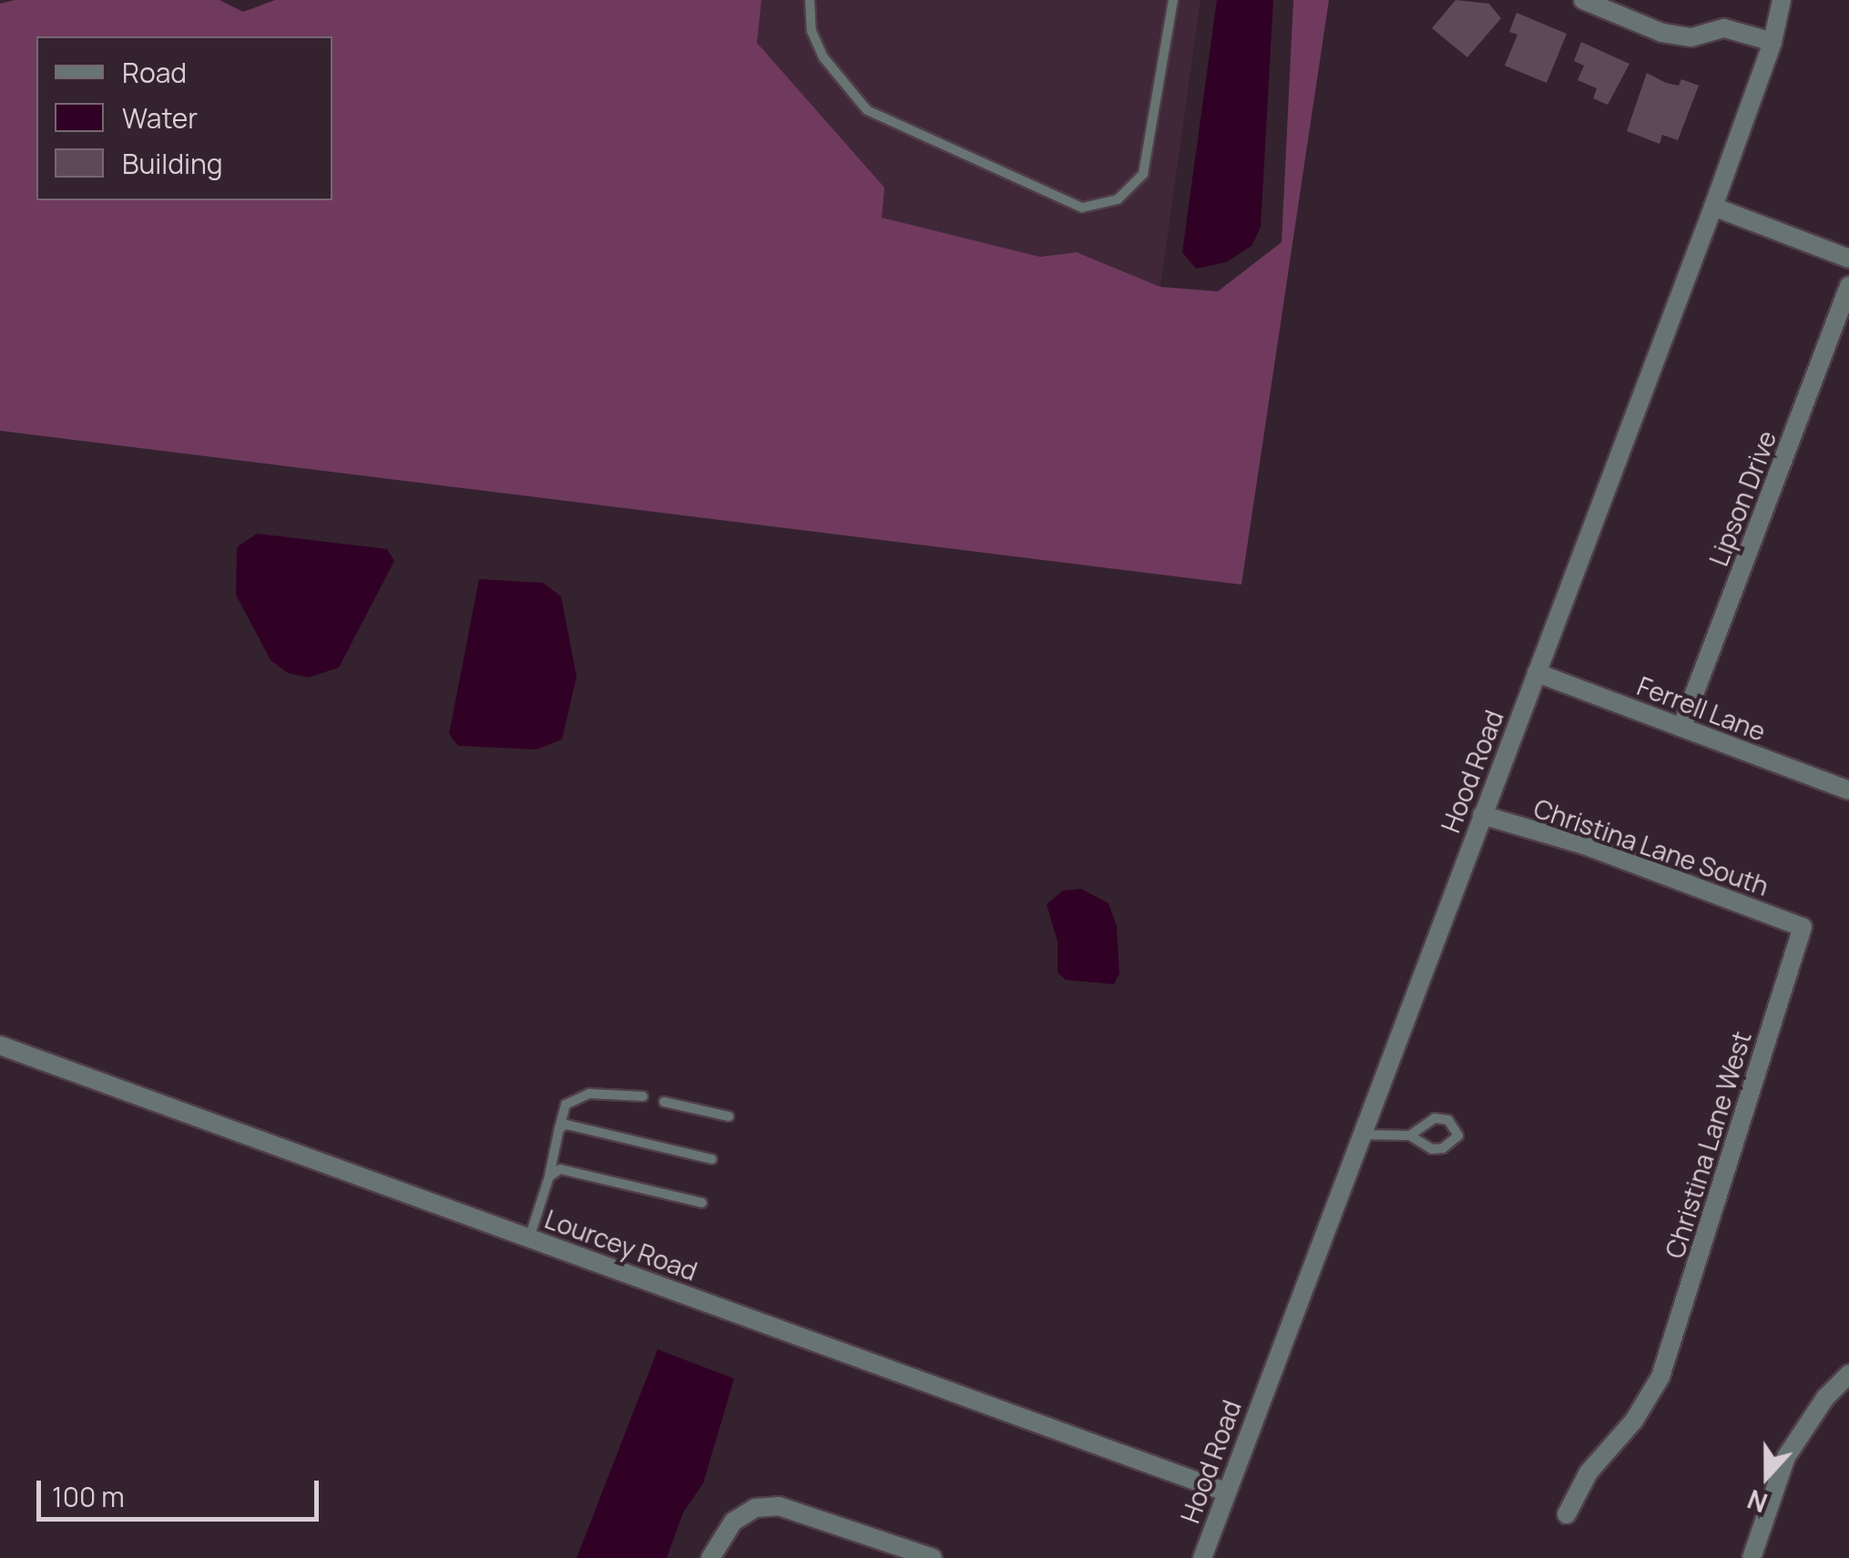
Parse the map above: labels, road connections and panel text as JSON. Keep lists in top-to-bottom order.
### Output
{
  "streets": {
    "street": [
      "Lipson Drive",
      "Ferrell Lane",
      "Hood Road",
      "Christina Lane South",
      "Christina Lane West",
      "Lourcey Road"
    ]
  },
  "crossings": [
    ["Lipson Drive", "Ferrell Lane"],
    ["Ferrell Lane", "Hood Road"],
    ["Hood Road", "Christina Lane South"],
    ["Hood Road", "Lourcey Road"],
    ["Christina Lane South", "Christina Lane West"]
  ],
  "legend": ["Road", "Water", "Building"],
  "scale_bar": "100 m",
  "north": "bottom"
}
